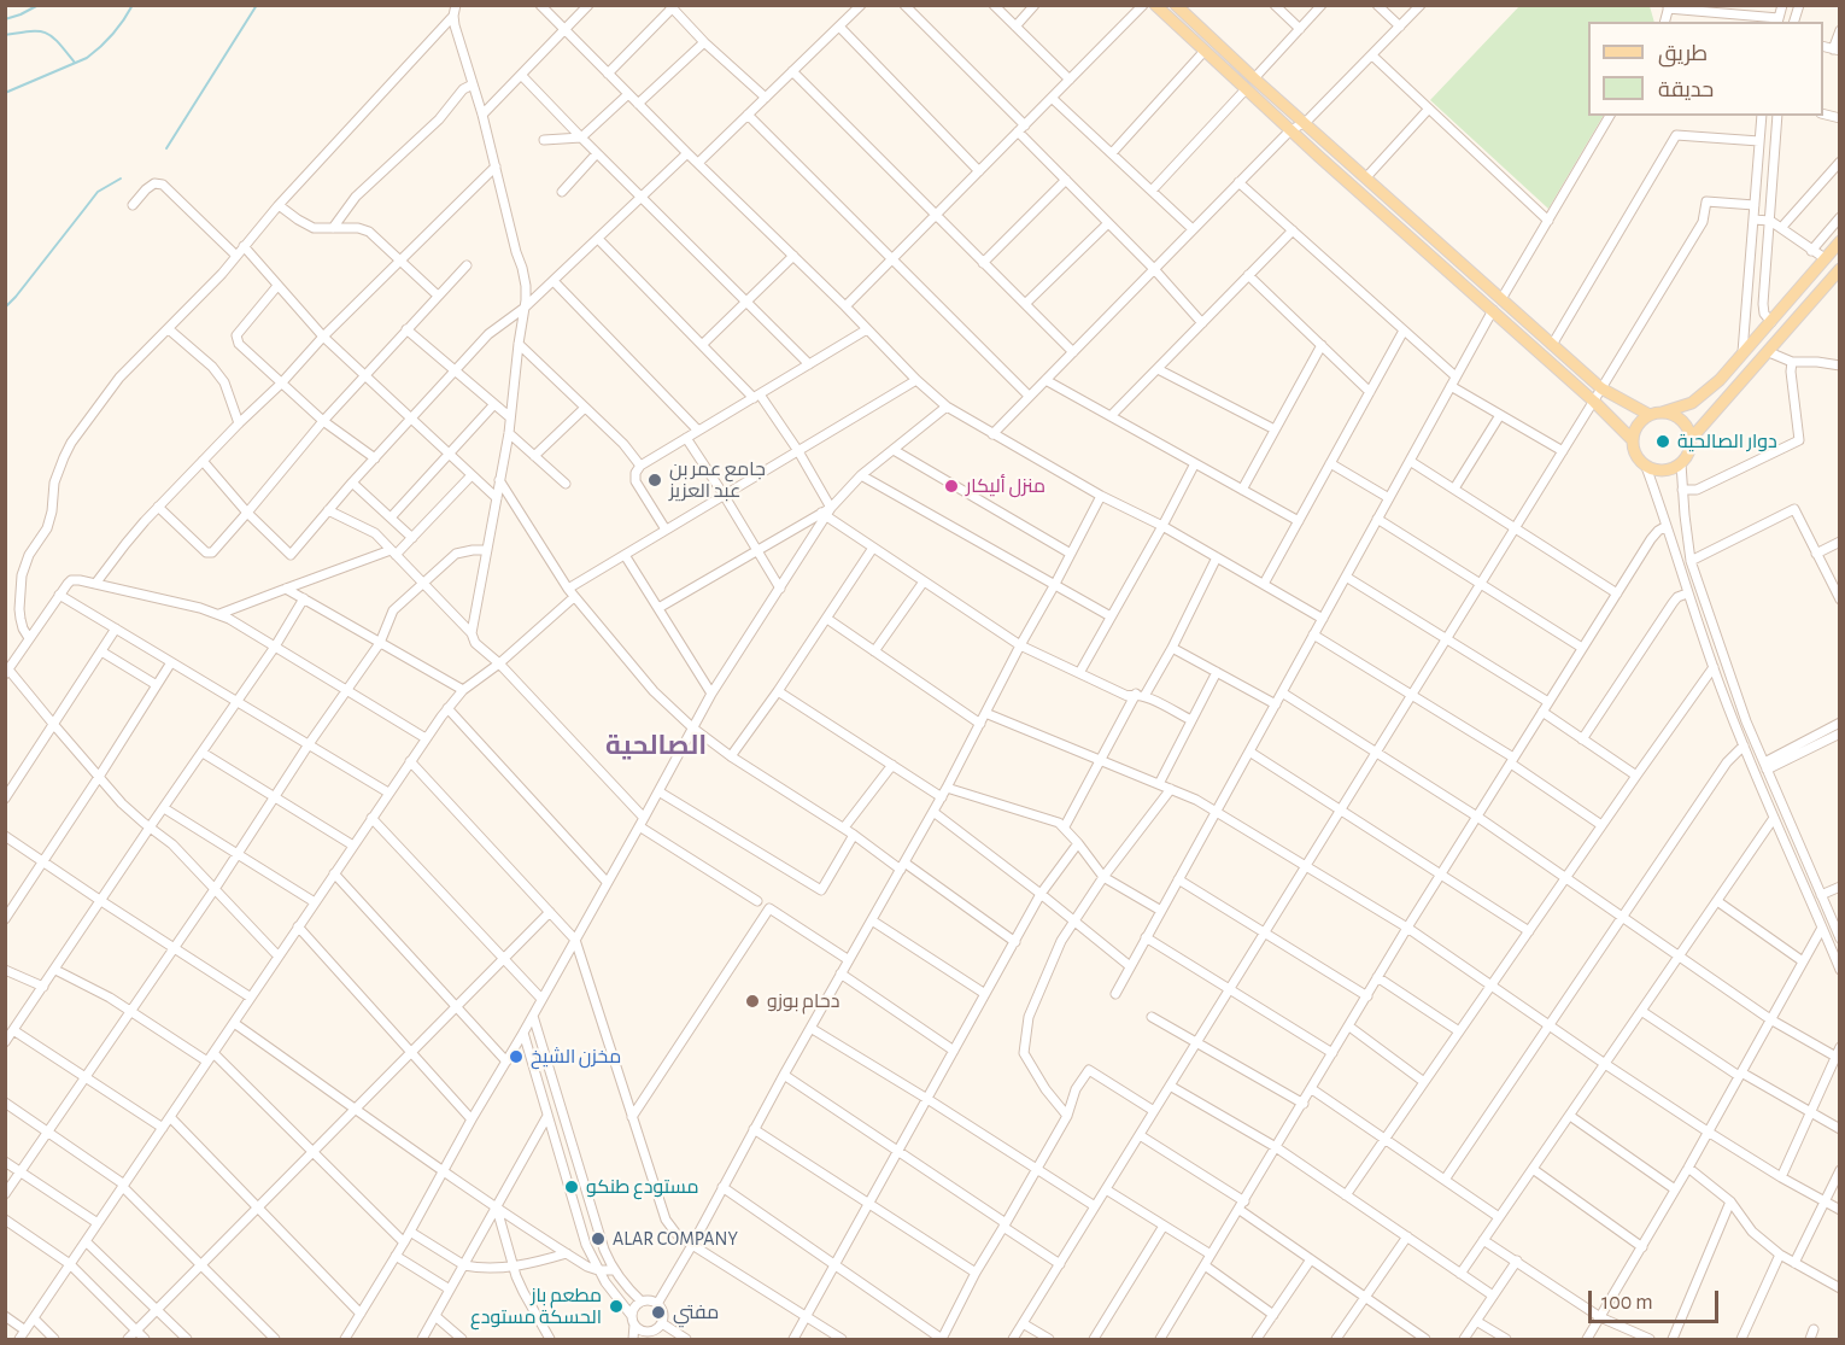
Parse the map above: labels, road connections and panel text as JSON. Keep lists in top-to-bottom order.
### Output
{
  "districts": ["الصالحية"],
  "places": [
    "دوار الصالحية",
    "جامع عمر بن عبد العزيز",
    "منزل أليكار",
    "دحام بوزو",
    "مخزن الشيخ",
    "مستودع طنكو",
    "ALAR COMPANY",
    "مطعم باز الحسكة مستودع",
    "مفتي"
  ],
  "legend": ["طريق", "حديقة"],
  "scale_bar": "100 m"
}
